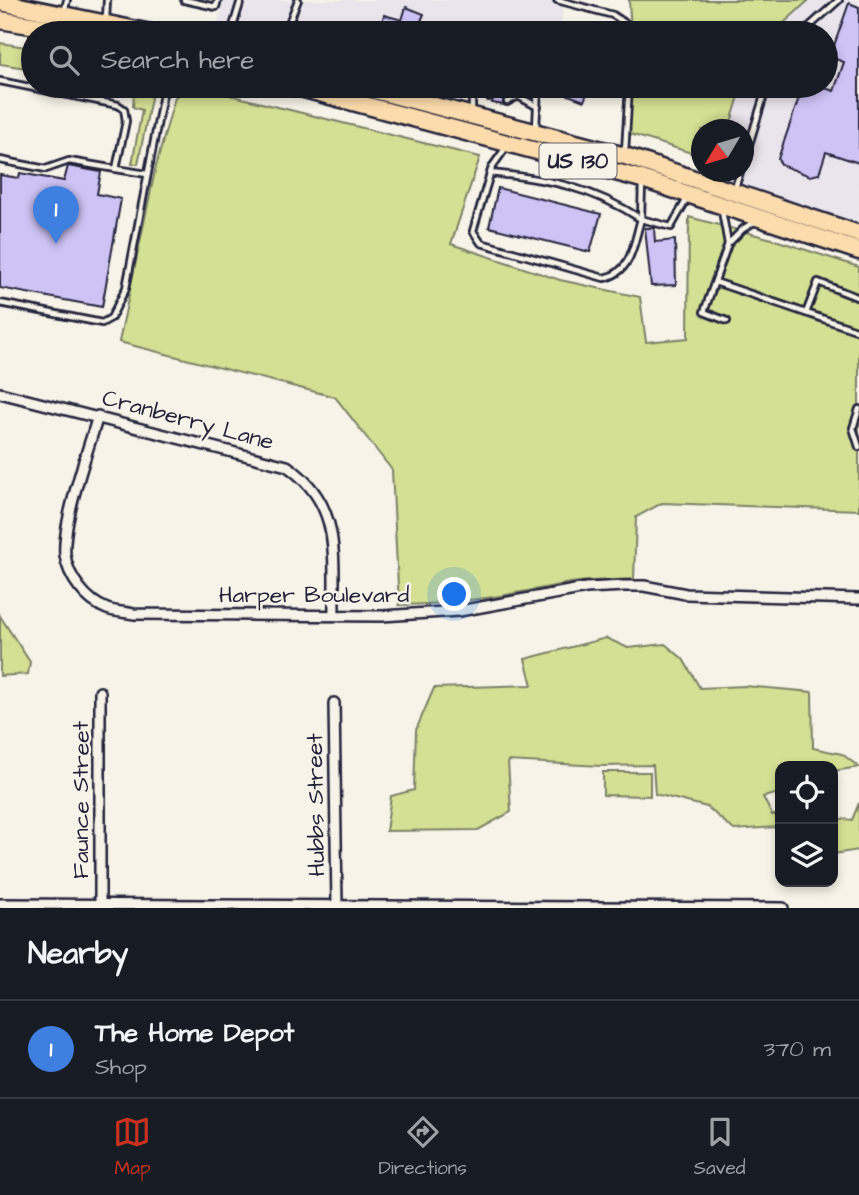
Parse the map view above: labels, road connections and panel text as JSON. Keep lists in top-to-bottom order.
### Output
{
  "streets": {
    "highway": ["US 130"],
    "street": [
      "Cranberry Lane",
      "Harper Boulevard",
      "Faunce Street",
      "Hubbs Street"
    ]
  },
  "crossings": [
    ["Cranberry Lane", "Harper Boulevard"]
  ],
  "north": "bottom left",
  "page": {
    "search": "Search here",
    "pins": "1",
    "heading": "Nearby",
    "list": [
      {
        "mark": "1",
        "name": "The Home Depot",
        "note": "Shop",
        "value": "370 m"
      }
    ],
    "nav": ["Map", "Directions", "Saved"]
  }
}
